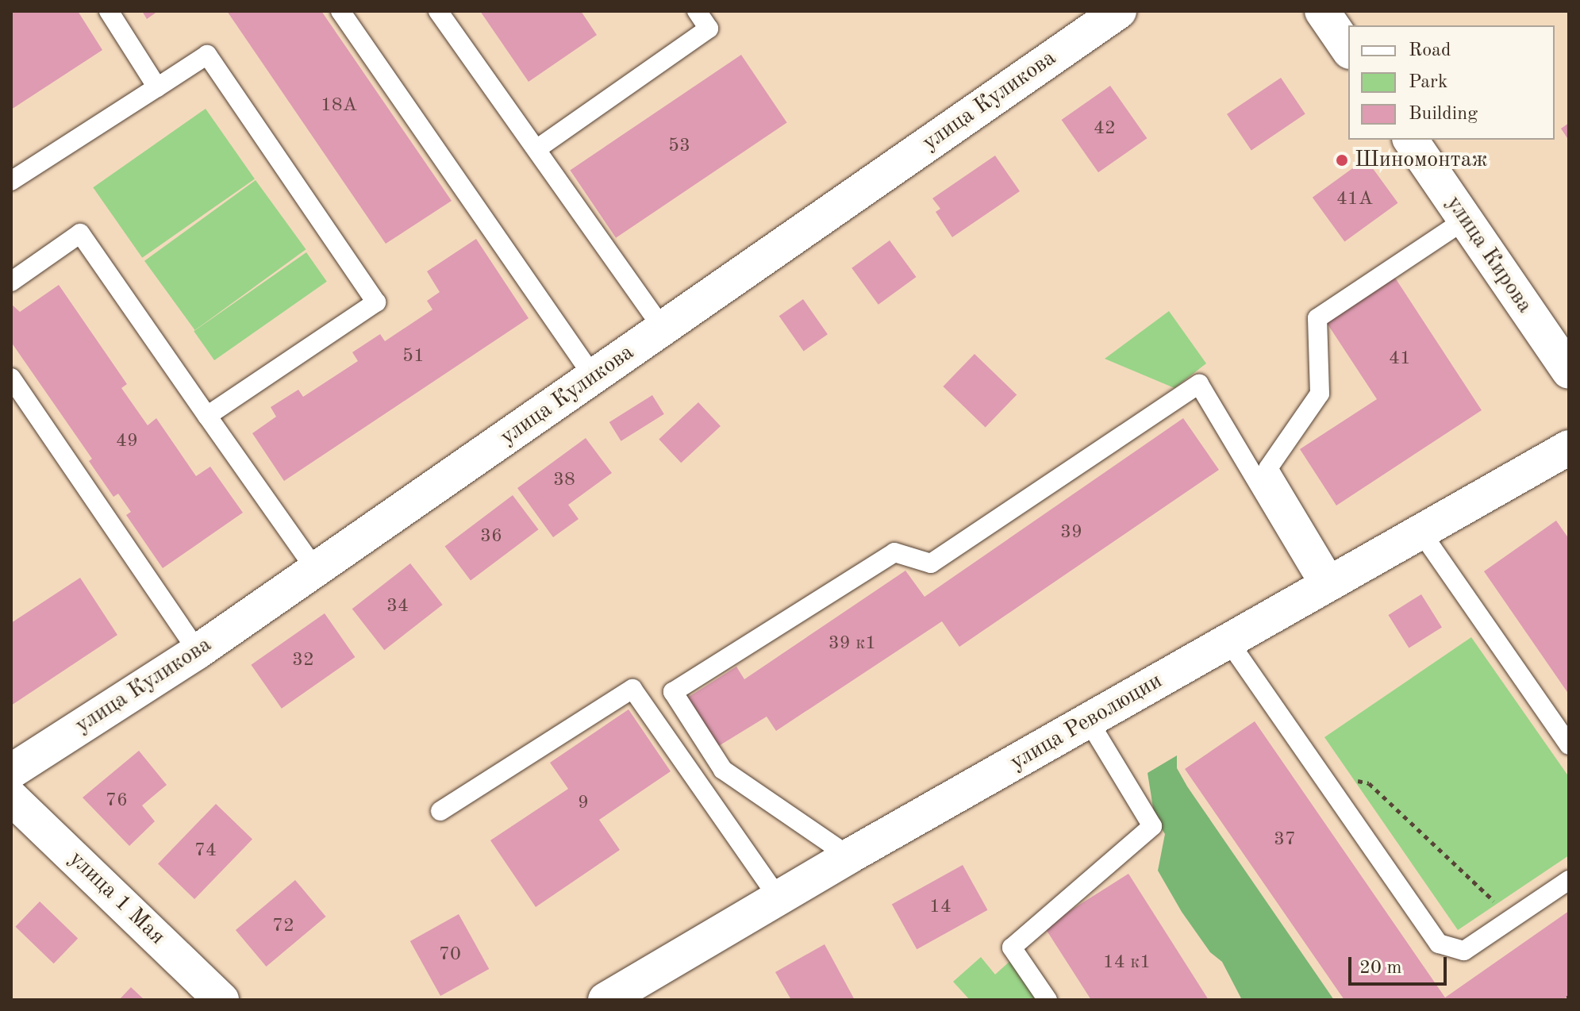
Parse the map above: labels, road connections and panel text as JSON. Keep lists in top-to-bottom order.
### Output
{
  "streets": {
    "street": [
      "улица Куликова",
      "улица Кирова",
      "улица Революции",
      "улица 1 Мая"
    ]
  },
  "places": ["Шиномонтаж"],
  "house_numbers": [
    "18А",
    "42",
    "53",
    "41А",
    "51",
    "41",
    "49",
    "38",
    "39",
    "36",
    "34",
    "39 к1",
    "32",
    "76",
    "9",
    "37",
    "74",
    "14",
    "72",
    "70",
    "14 к1"
  ],
  "legend": ["Road", "Park", "Building"],
  "scale_bar": "20 m"
}
